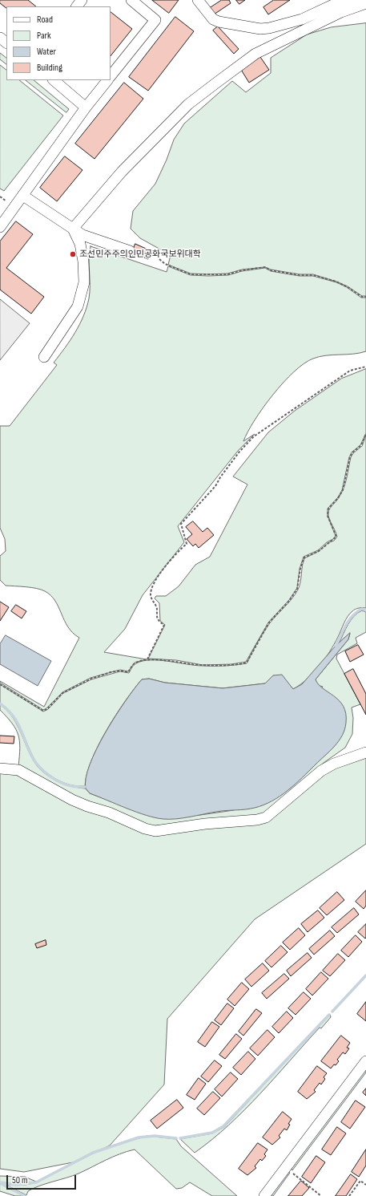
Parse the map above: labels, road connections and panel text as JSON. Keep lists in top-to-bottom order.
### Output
{
  "places": ["조선민주주의인민공화국보위대학"],
  "legend": [
    "Road",
    "Park",
    "Water",
    "Building"
  ],
  "scale_bar": "50 m"
}
